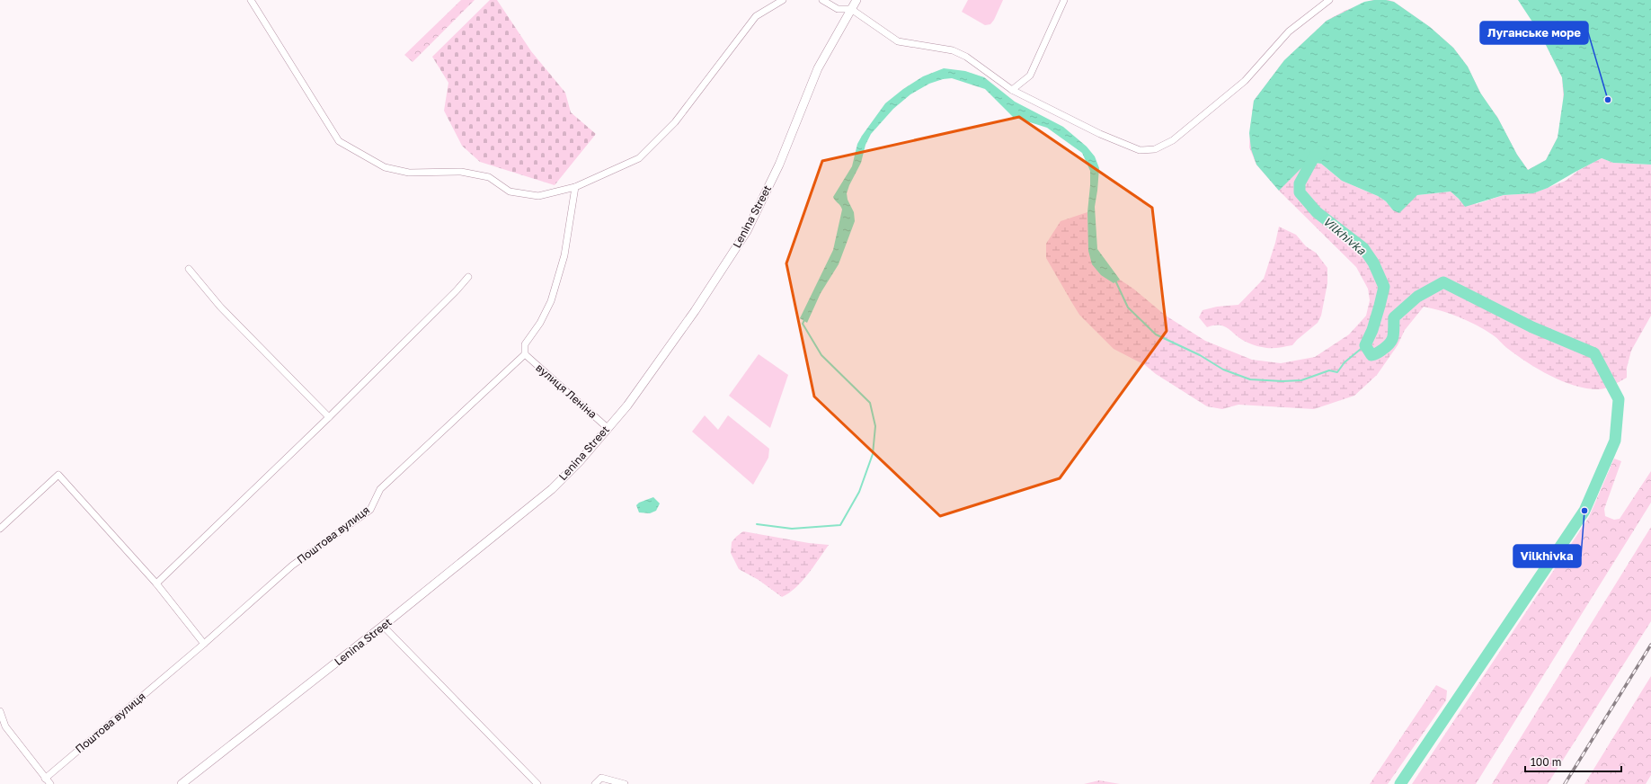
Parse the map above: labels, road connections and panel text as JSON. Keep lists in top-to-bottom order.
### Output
{
  "streets": {
    "street": ["Lenina Street", "вулиця Леніна", "Поштова вулиця"]
  },
  "crossings": [
    ["Lenina Street", "вулиця Леніна"],
    ["вулиця Леніна", "Поштова вулиця"]
  ],
  "water": ["Vilkhivka"],
  "places": ["Луганське море", "Vilkhivka"],
  "scale_bar": "100 m"
}
